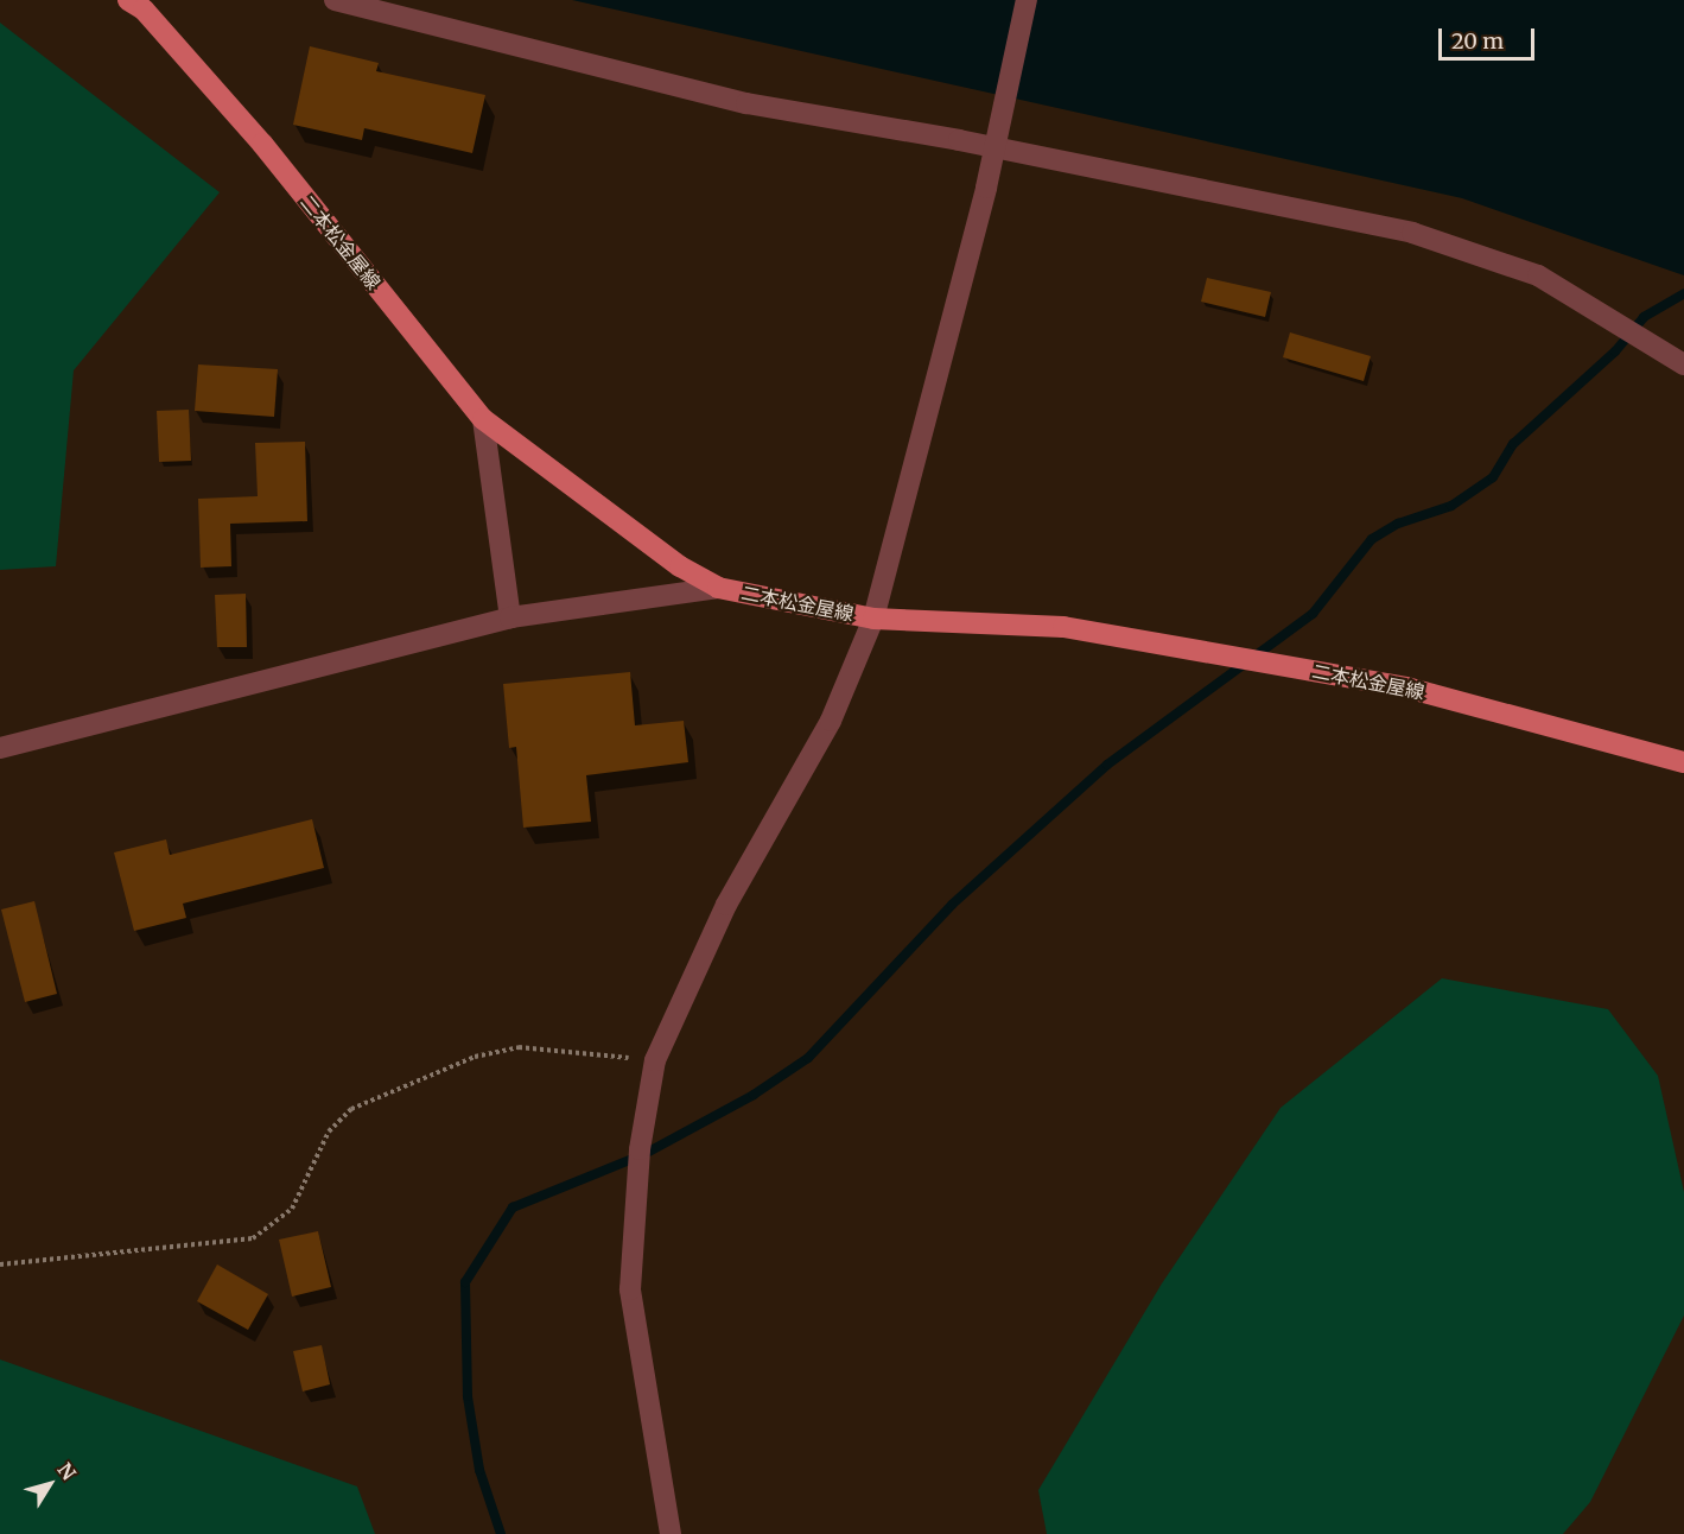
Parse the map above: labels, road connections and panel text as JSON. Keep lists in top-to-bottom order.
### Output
{
  "streets": {
    "main road": ["二本松金屋線"]
  },
  "scale_bar": "20 m",
  "north": "top right"
}
